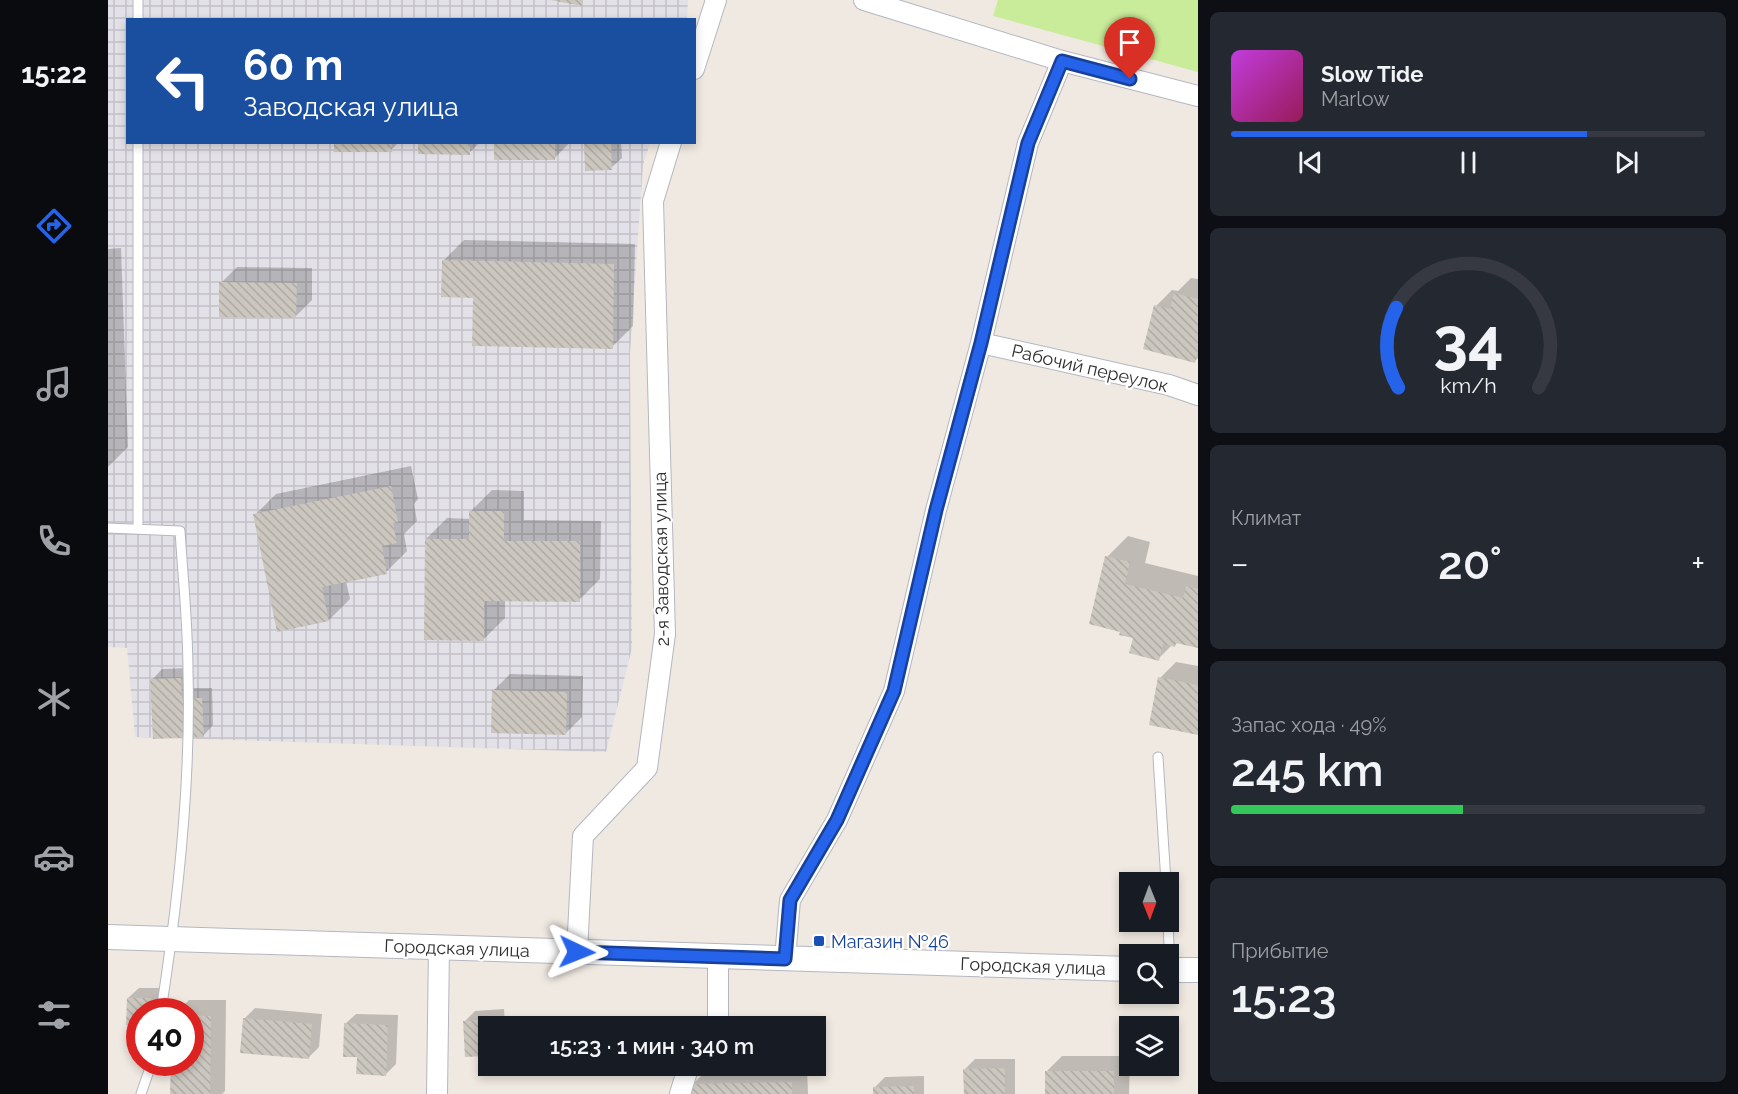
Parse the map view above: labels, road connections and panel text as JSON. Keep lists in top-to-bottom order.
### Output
{
  "streets": {
    "street": ["Рабочий переулок", "2-я Заводская улица", "Городская улица"]
  },
  "crossings": [
    ["2-я Заводская улица", "Городская улица"]
  ],
  "places": {
    "transit": ["Магазин №46"]
  },
  "north": "bottom",
  "page": {
    "tabs": "15:22",
    "turn": ["60 m", "Заводская улица"],
    "song": ["Slow Tide", "Marlow"],
    "tile": [
      "Климат",
      ["Запас хода · 49%", "245 km"],
      ["Прибытие", "15:23"]
    ],
    "heat": ["−", "20°", "+"],
    "limit": "40",
    "trip": "15:23 · 1 мин · 340 m",
    "gauge": ["34", "km/h"]
  }
}
